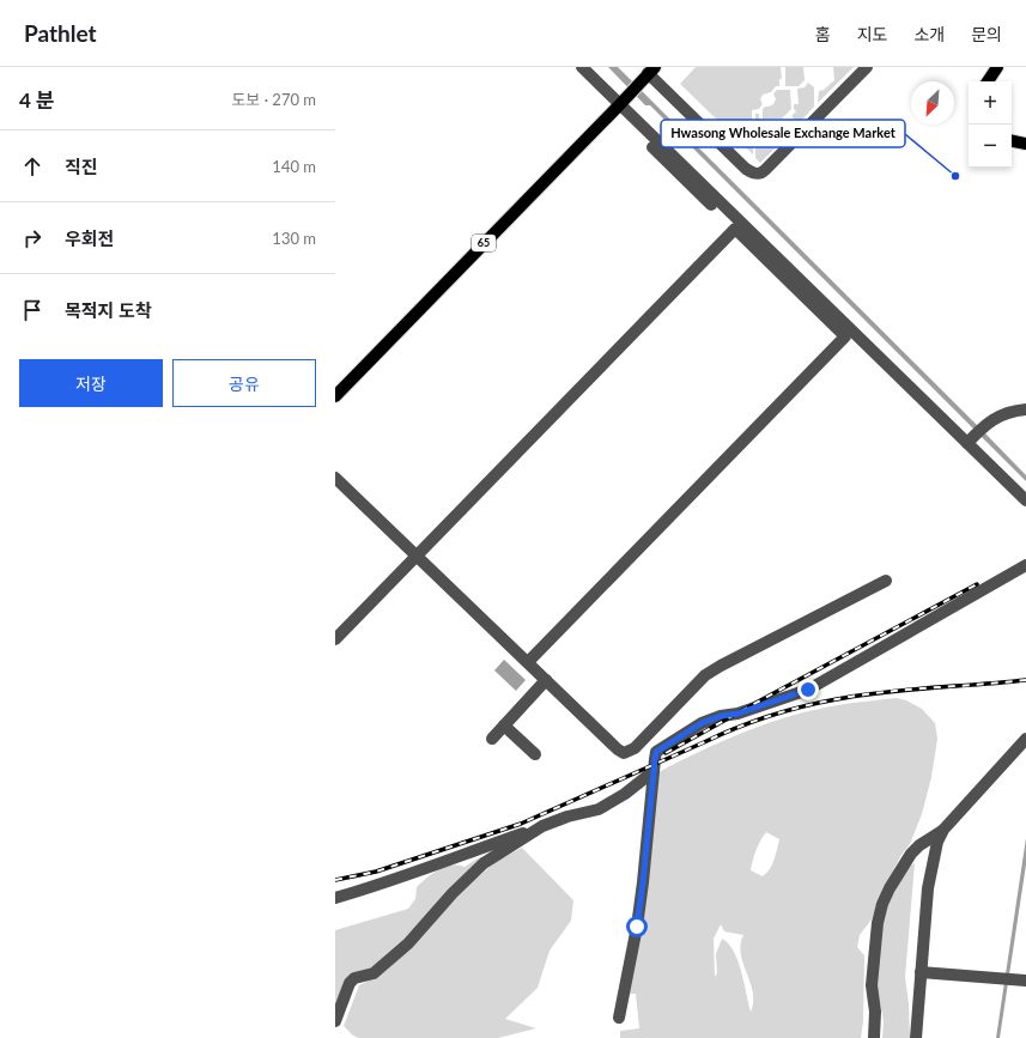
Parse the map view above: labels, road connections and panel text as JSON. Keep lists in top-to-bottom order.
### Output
{
  "streets": {
    "main road": ["65"]
  },
  "places": ["Hwasong Wholesale Exchange Market"],
  "north": "bottom left",
  "page": {
    "header": "Pathlet",
    "nav": [
      "홈",
      "지도",
      "소개",
      "문의"
    ],
    "heading": ["4 분", "도보 · 270 m"],
    "map_buttons": ["+", "−"],
    "list": [
      ["직진", "140 m"],
      ["우회전", "130 m"],
      "목적지 도착"
    ],
    "buttons": ["저장", "공유"]
  }
}
